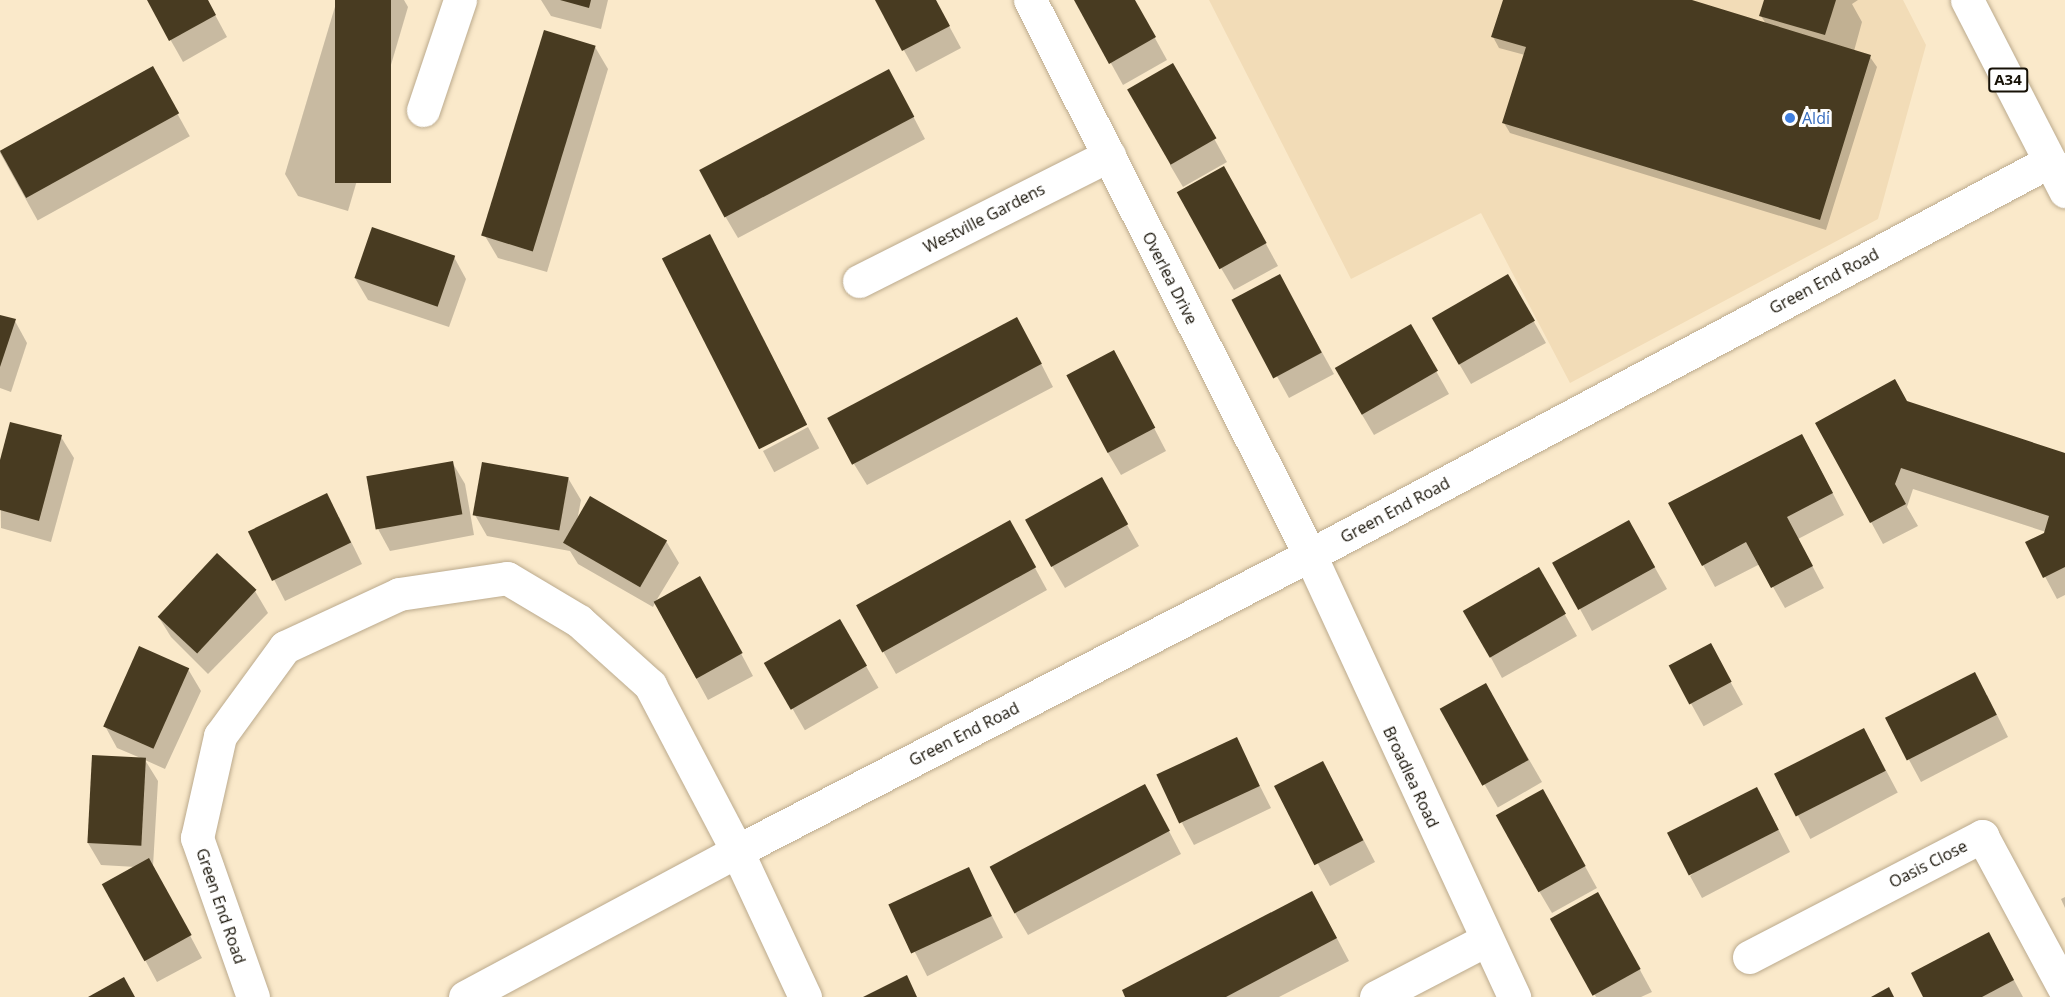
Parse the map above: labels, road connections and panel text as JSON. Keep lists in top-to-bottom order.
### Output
{
  "streets": {
    "main road": [
      "A34",
      "Westville Gardens",
      "Overlea Drive",
      "Green End Road",
      "Broadlea Road",
      "Oasis Close"
    ]
  },
  "crossings": [
    ["A34", "Green End Road"],
    ["Westville Gardens", "Overlea Drive"],
    ["Overlea Drive", "Green End Road"],
    ["Overlea Drive", "Broadlea Road"],
    ["Green End Road", "Broadlea Road"]
  ],
  "places": ["Aldi"]
}
